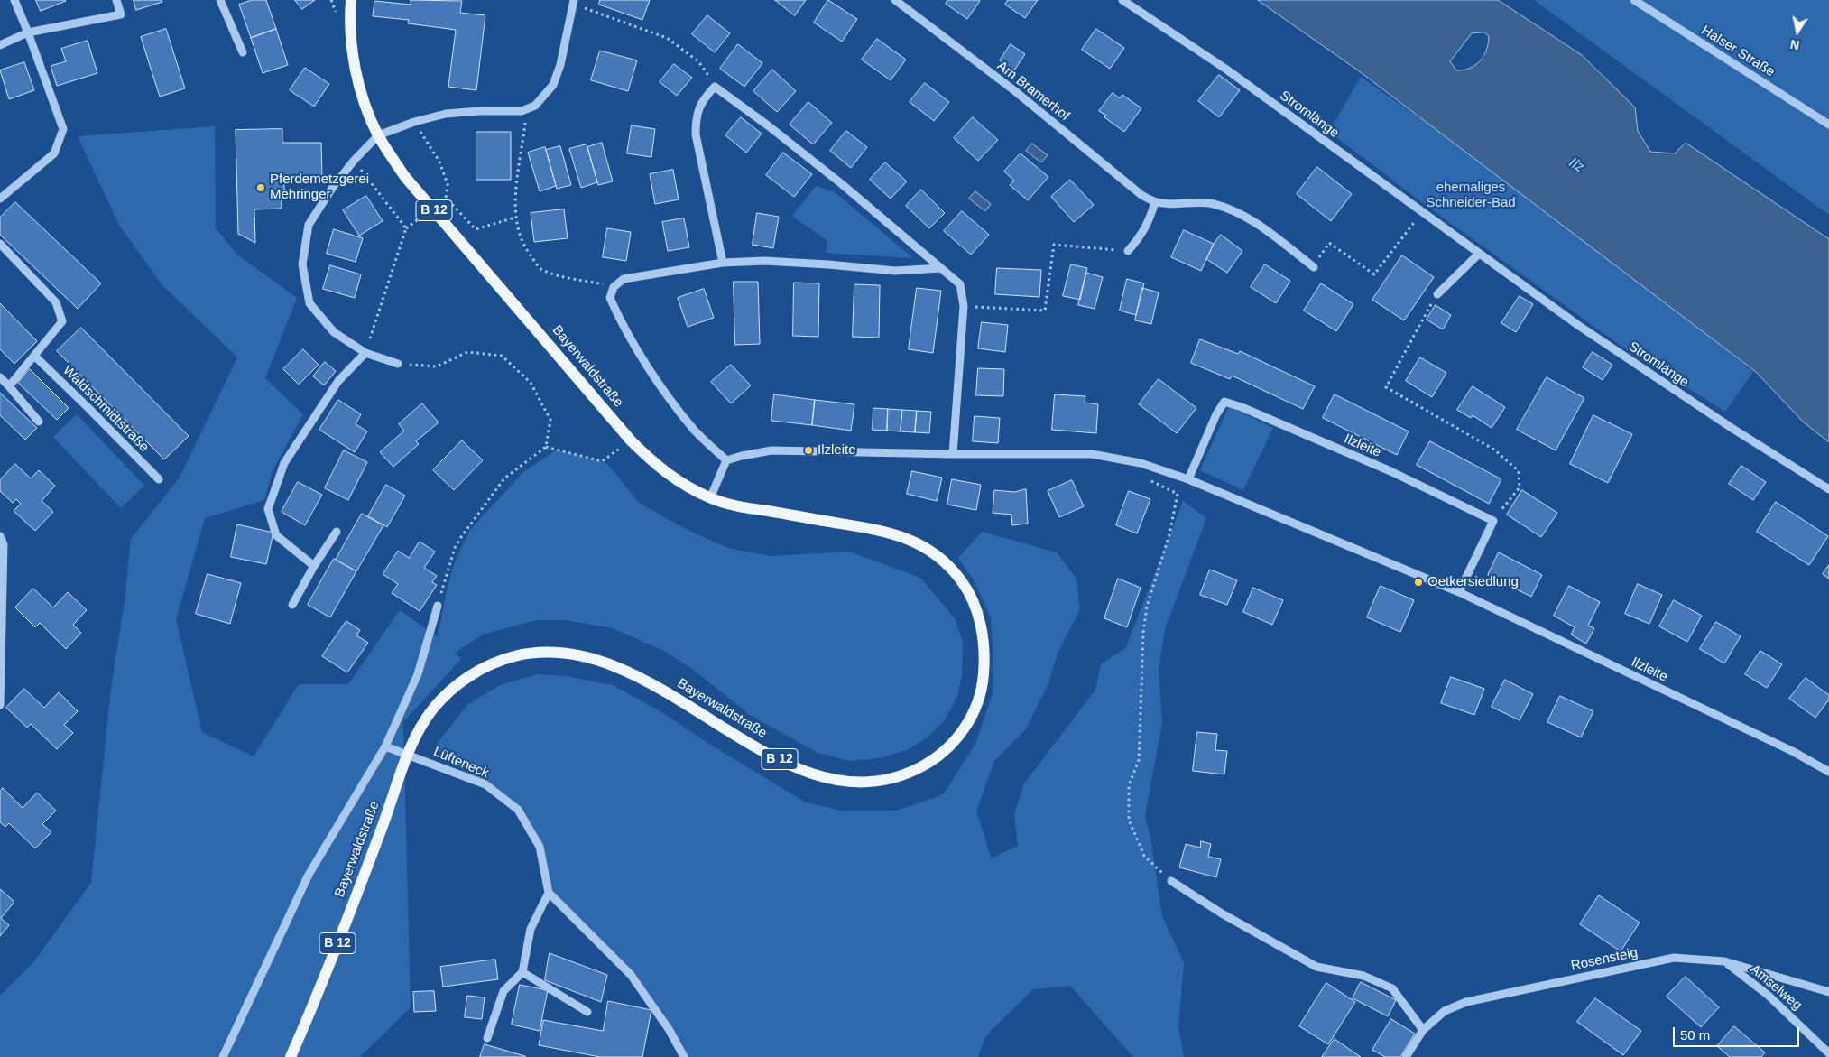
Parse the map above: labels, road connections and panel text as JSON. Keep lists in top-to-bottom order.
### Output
{
  "streets": {
    "main road": ["B 12", "Bayerwaldstraße"],
    "street": [
      "Halser Straße",
      "Am Bramerhof",
      "Stromlänge",
      "Waldschmidtstraße",
      "Ilzleite",
      "Lüfteneck",
      "Rosensteig",
      "Amselweg"
    ]
  },
  "crossings": [
    ["Bayerwaldstraße", "Lüfteneck"],
    ["Rosensteig", "Amselweg"]
  ],
  "water": ["Ilz"],
  "parks": ["ehemaliges Schneider-Bad"],
  "places": ["Pferdemetzgerei Mehringer", "Ilzleite", "Oetkersiedlung"],
  "scale_bar": "50 m",
  "north": "bottom"
}
